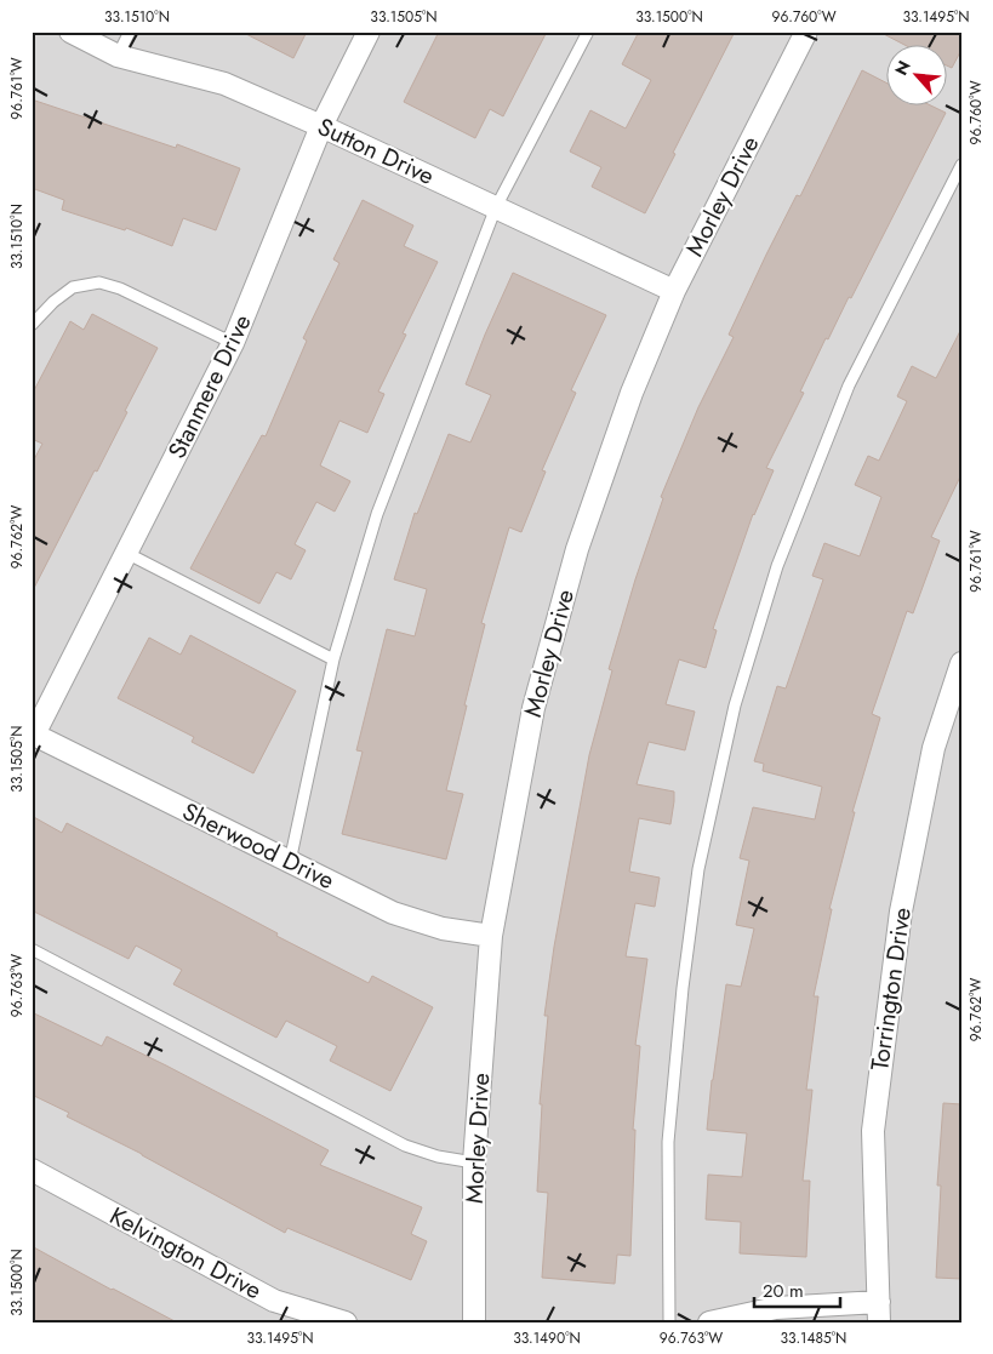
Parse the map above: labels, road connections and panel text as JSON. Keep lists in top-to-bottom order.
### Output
{
  "streets": {
    "street": [
      "Sutton Drive",
      "Morley Drive",
      "Stanmere Drive",
      "Sherwood Drive",
      "Torrington Drive",
      "Kelvington Drive"
    ]
  },
  "crossings": [
    ["Sutton Drive", "Morley Drive"],
    ["Sutton Drive", "Stanmere Drive"],
    ["Morley Drive", "Sherwood Drive"],
    ["Stanmere Drive", "Sherwood Drive"]
  ],
  "scale_bar": "20 m",
  "north": "top left",
  "coordinates": [
    "33.1510°N",
    "33.1505°N",
    "33.1500°N",
    "96.760°W",
    "33.1495°N",
    "96.761°W",
    "96.762°W",
    "96.763°W",
    "33.1490°N",
    "33.1485°N"
  ]
}
